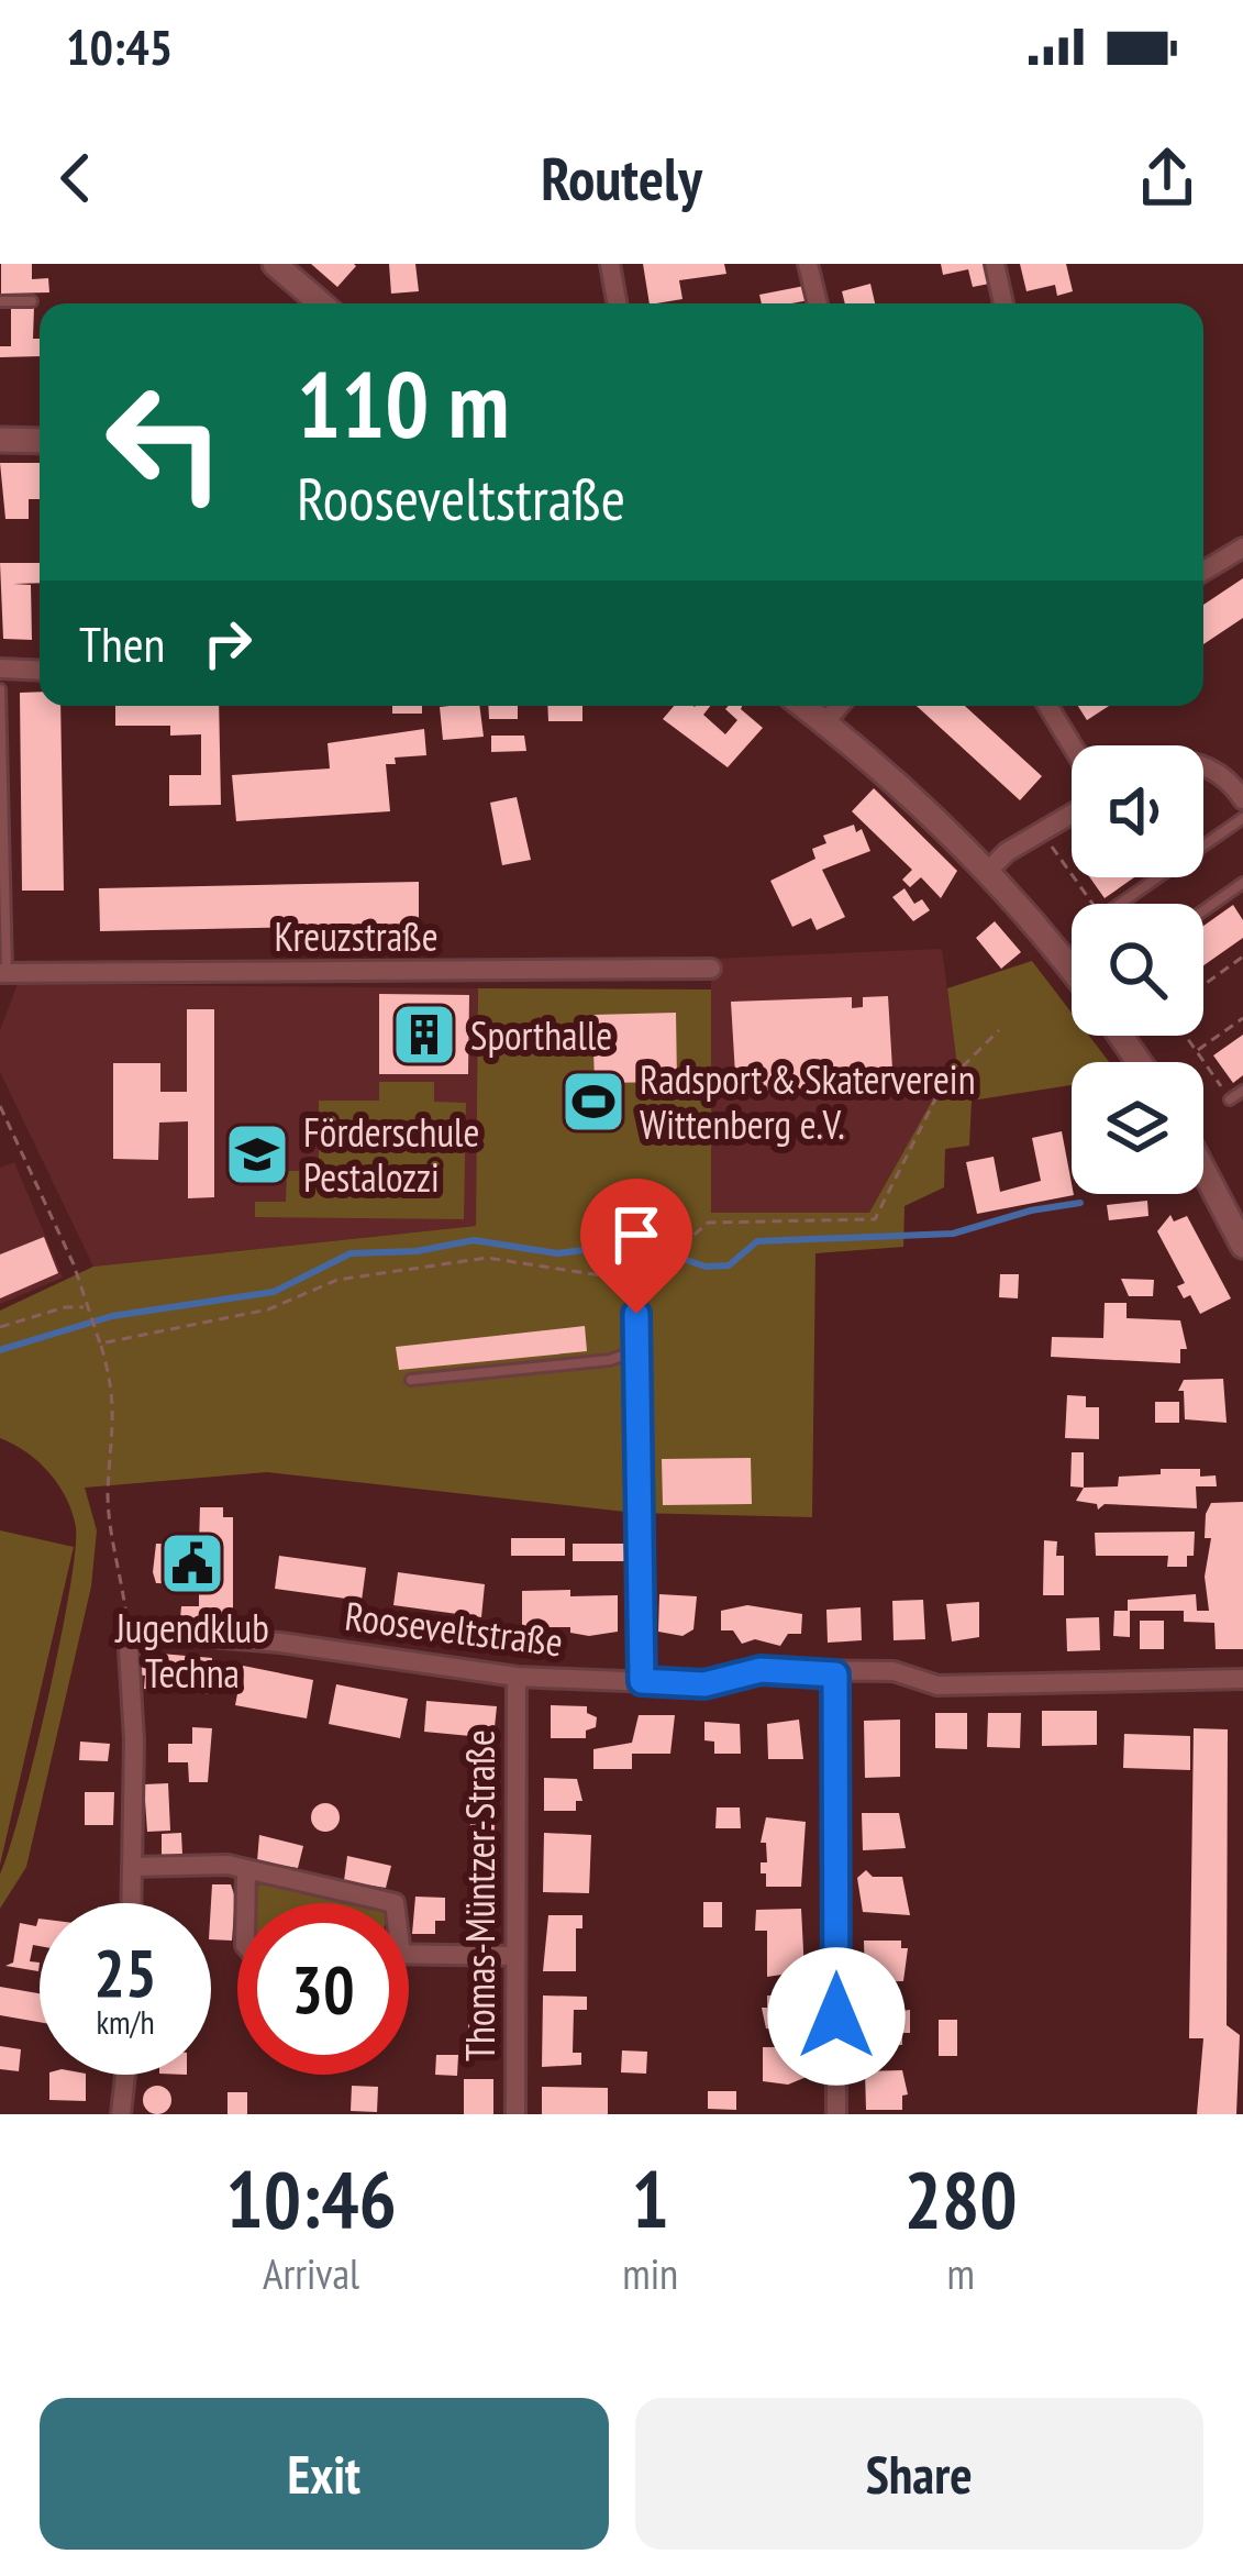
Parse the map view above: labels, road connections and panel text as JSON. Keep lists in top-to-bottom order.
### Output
{
  "streets": {
    "street": ["Kreuzstraße", "Rooseveltstraße", "Thomas-Müntzer-Straße"]
  },
  "crossings": [
    ["Rooseveltstraße", "Thomas-Müntzer-Straße"]
  ],
  "places": {
    "building": ["Sporthalle"],
    "sports": ["Radsport & Skaterverein Wittenberg e.V."],
    "school or university": ["Förderschule Pestalozzi"],
    "public building": ["Jugendklub Techna"]
  },
  "page": {
    "status": "10:45",
    "header": "Routely",
    "turn": ["110 m", "Rooseveltstraße"],
    "then": "Then",
    "speed": "25 km/h",
    "limit": "30",
    "eta": [
      "10:46",
      "Arrival",
      "1",
      "min",
      "280",
      "m"
    ],
    "buttons": ["Exit", "Share"]
  }
}
